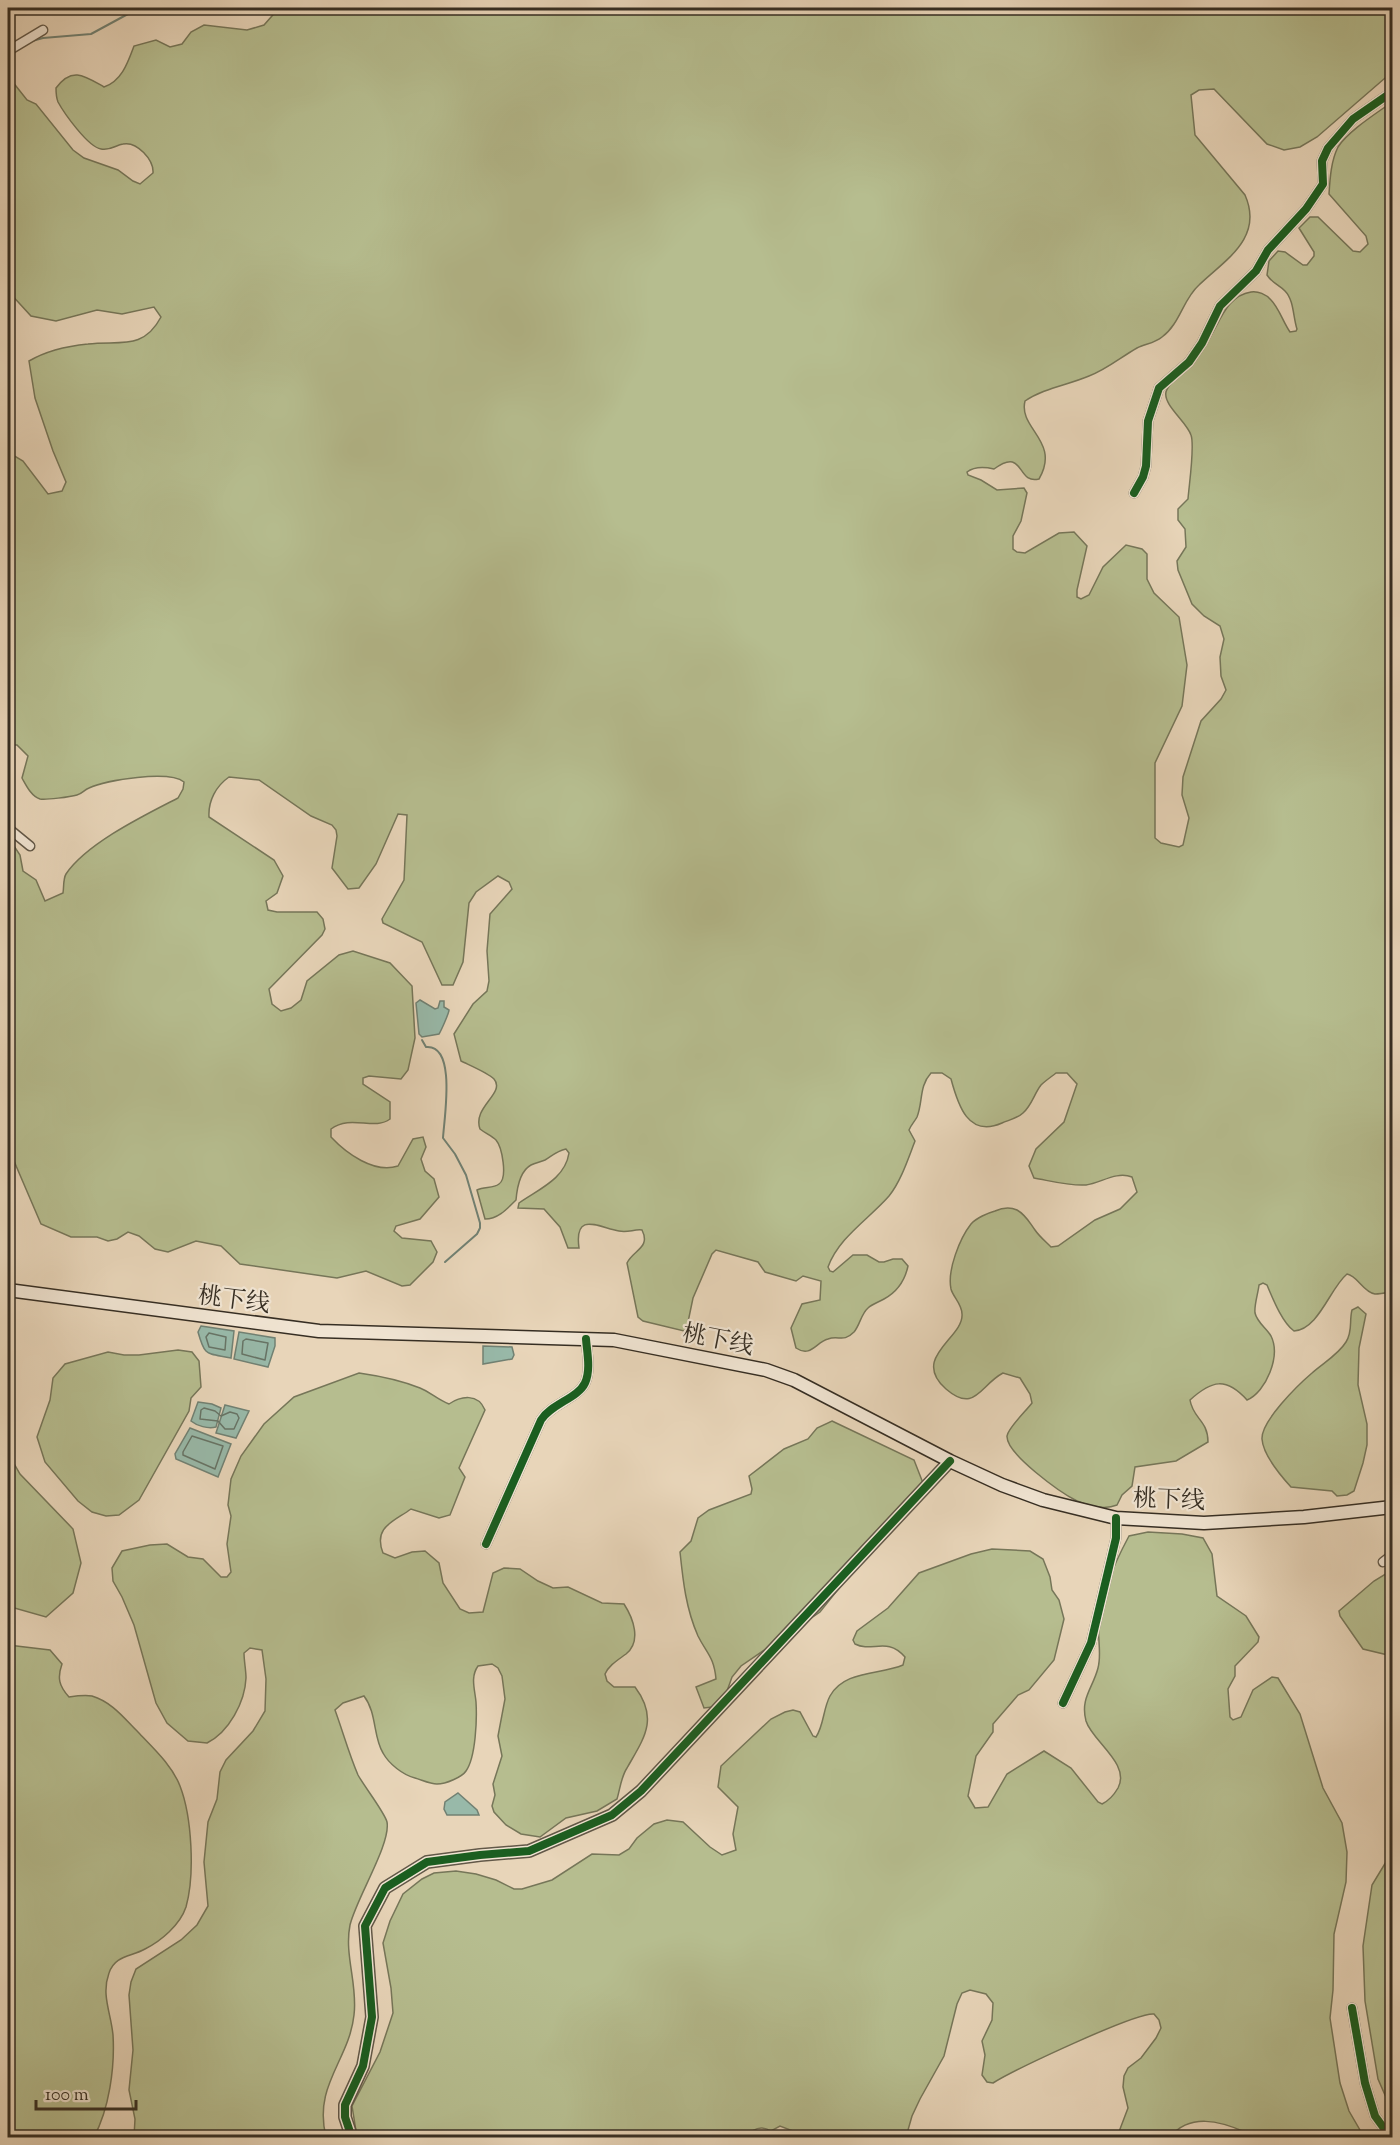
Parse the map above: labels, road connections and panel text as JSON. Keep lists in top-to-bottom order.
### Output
{
  "streets": {
    "main road": ["桃下线"]
  },
  "scale_bar": "100 m"
}
